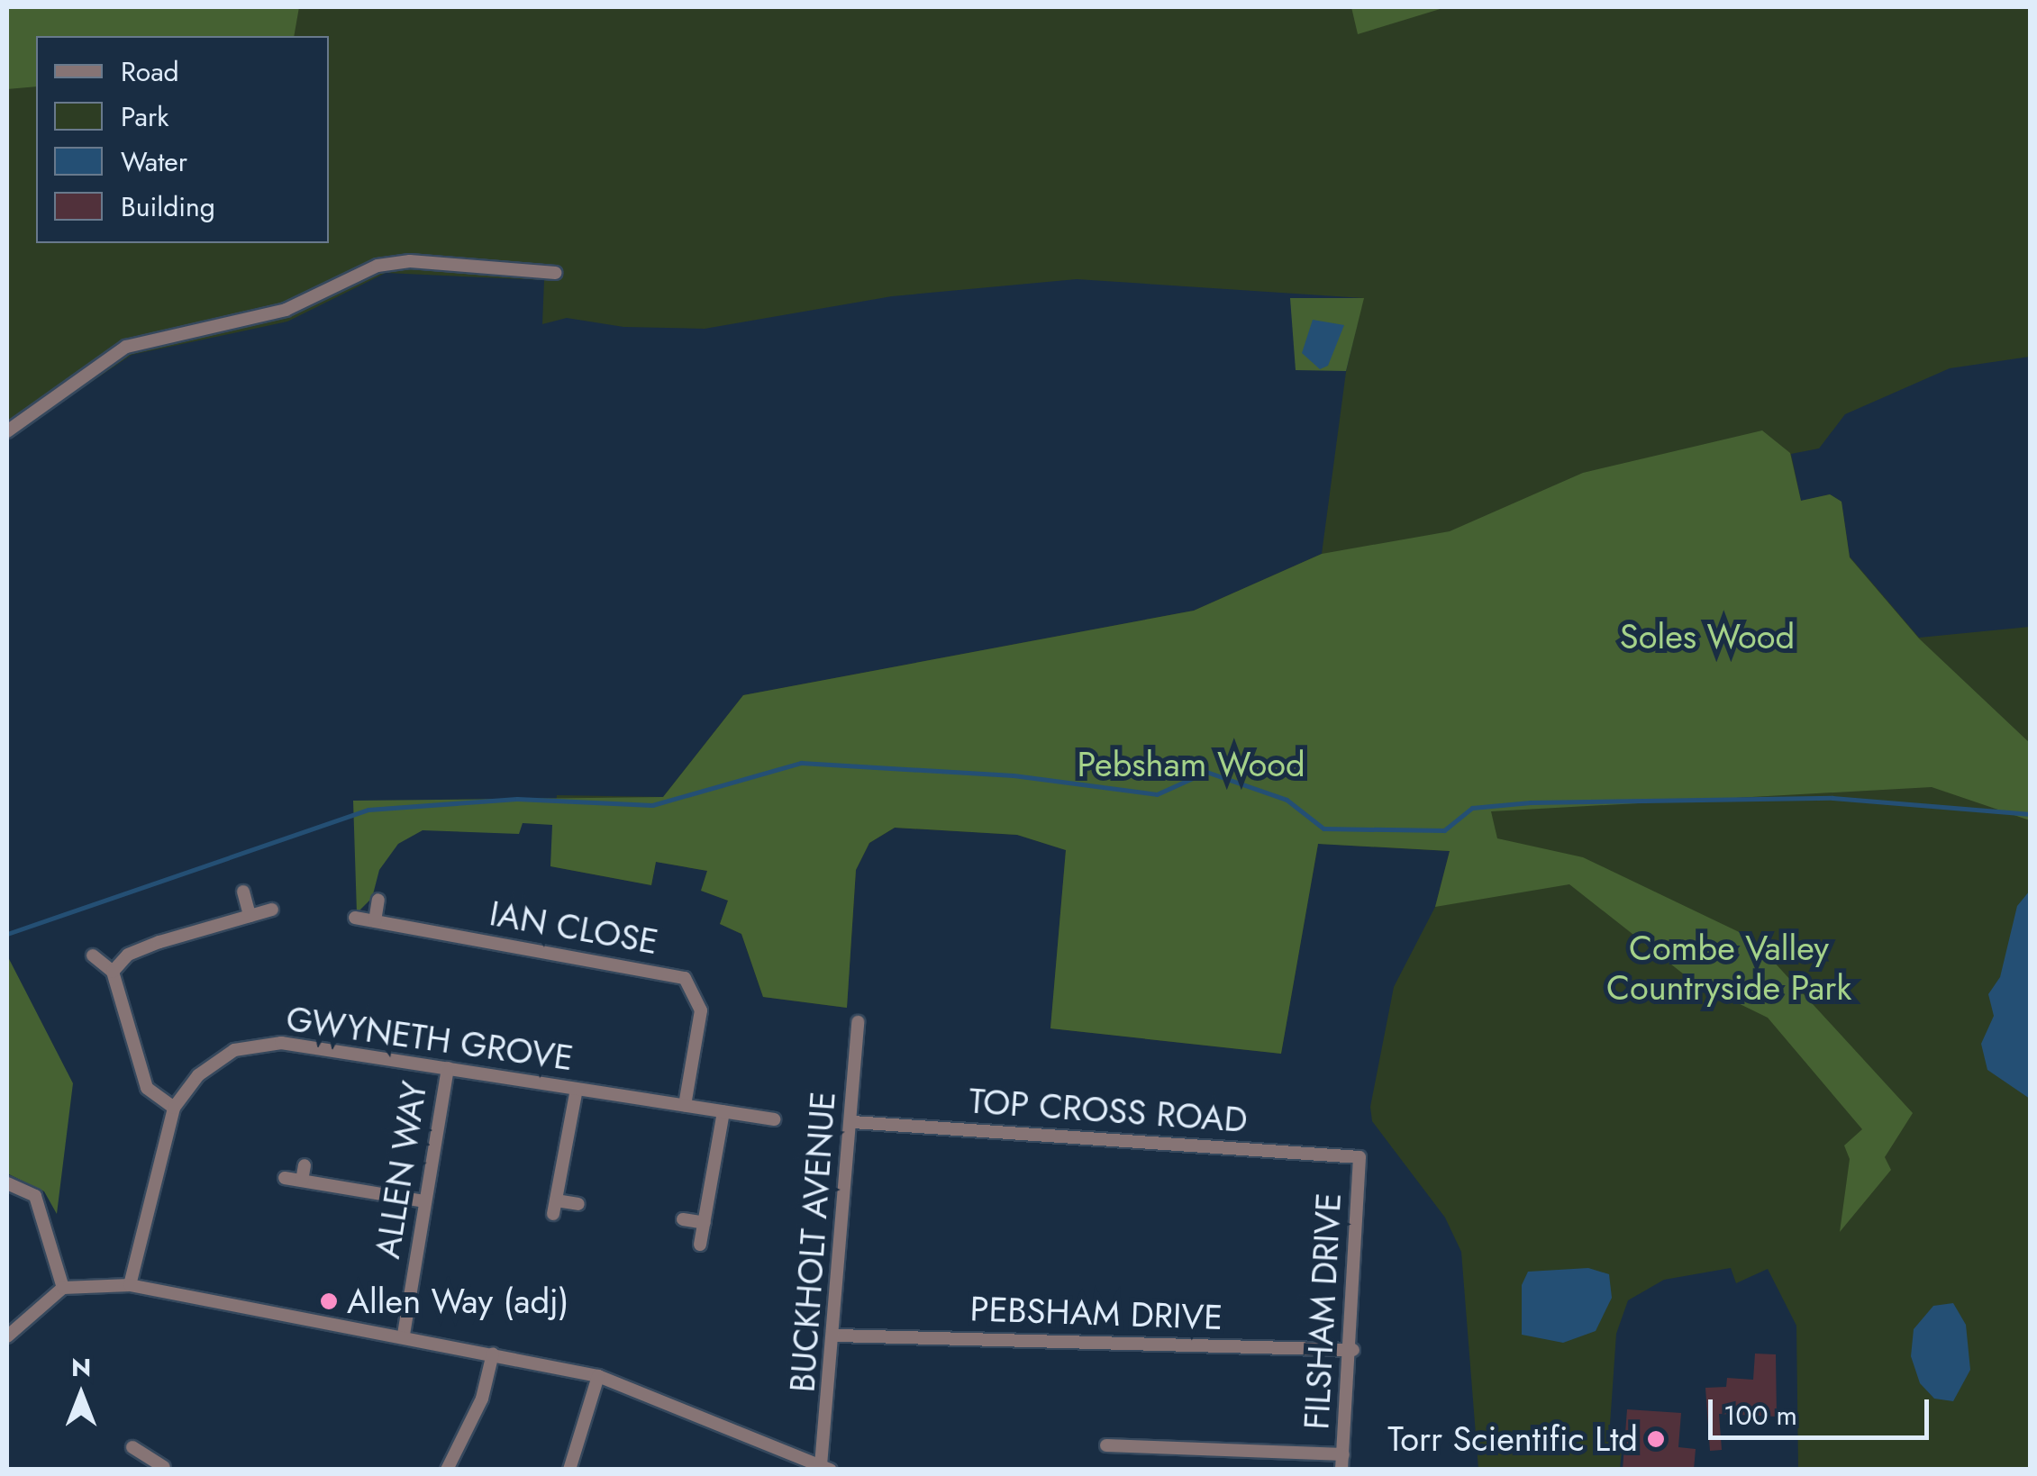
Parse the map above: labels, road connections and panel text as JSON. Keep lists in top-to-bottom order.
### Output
{
  "streets": {
    "street": [
      "IAN CLOSE",
      "GWYNETH GROVE",
      "TOP CROSS ROAD",
      "ALLEN WAY",
      "BUCKHOLT AVENUE",
      "FILSHAM DRIVE",
      "PEBSHAM DRIVE"
    ]
  },
  "crossings": [
    ["IAN CLOSE", "GWYNETH GROVE"],
    ["GWYNETH GROVE", "ALLEN WAY"],
    ["TOP CROSS ROAD", "BUCKHOLT AVENUE"],
    ["TOP CROSS ROAD", "FILSHAM DRIVE"],
    ["BUCKHOLT AVENUE", "PEBSHAM DRIVE"],
    ["FILSHAM DRIVE", "PEBSHAM DRIVE"]
  ],
  "parks": ["Soles Wood", "Pebsham Wood", "Combe Valley Countryside Park"],
  "places": ["Allen Way (adj)", "Torr Scientific Ltd"],
  "legend": [
    "Road",
    "Park",
    "Water",
    "Building"
  ],
  "scale_bar": "100 m",
  "north": "top"
}
